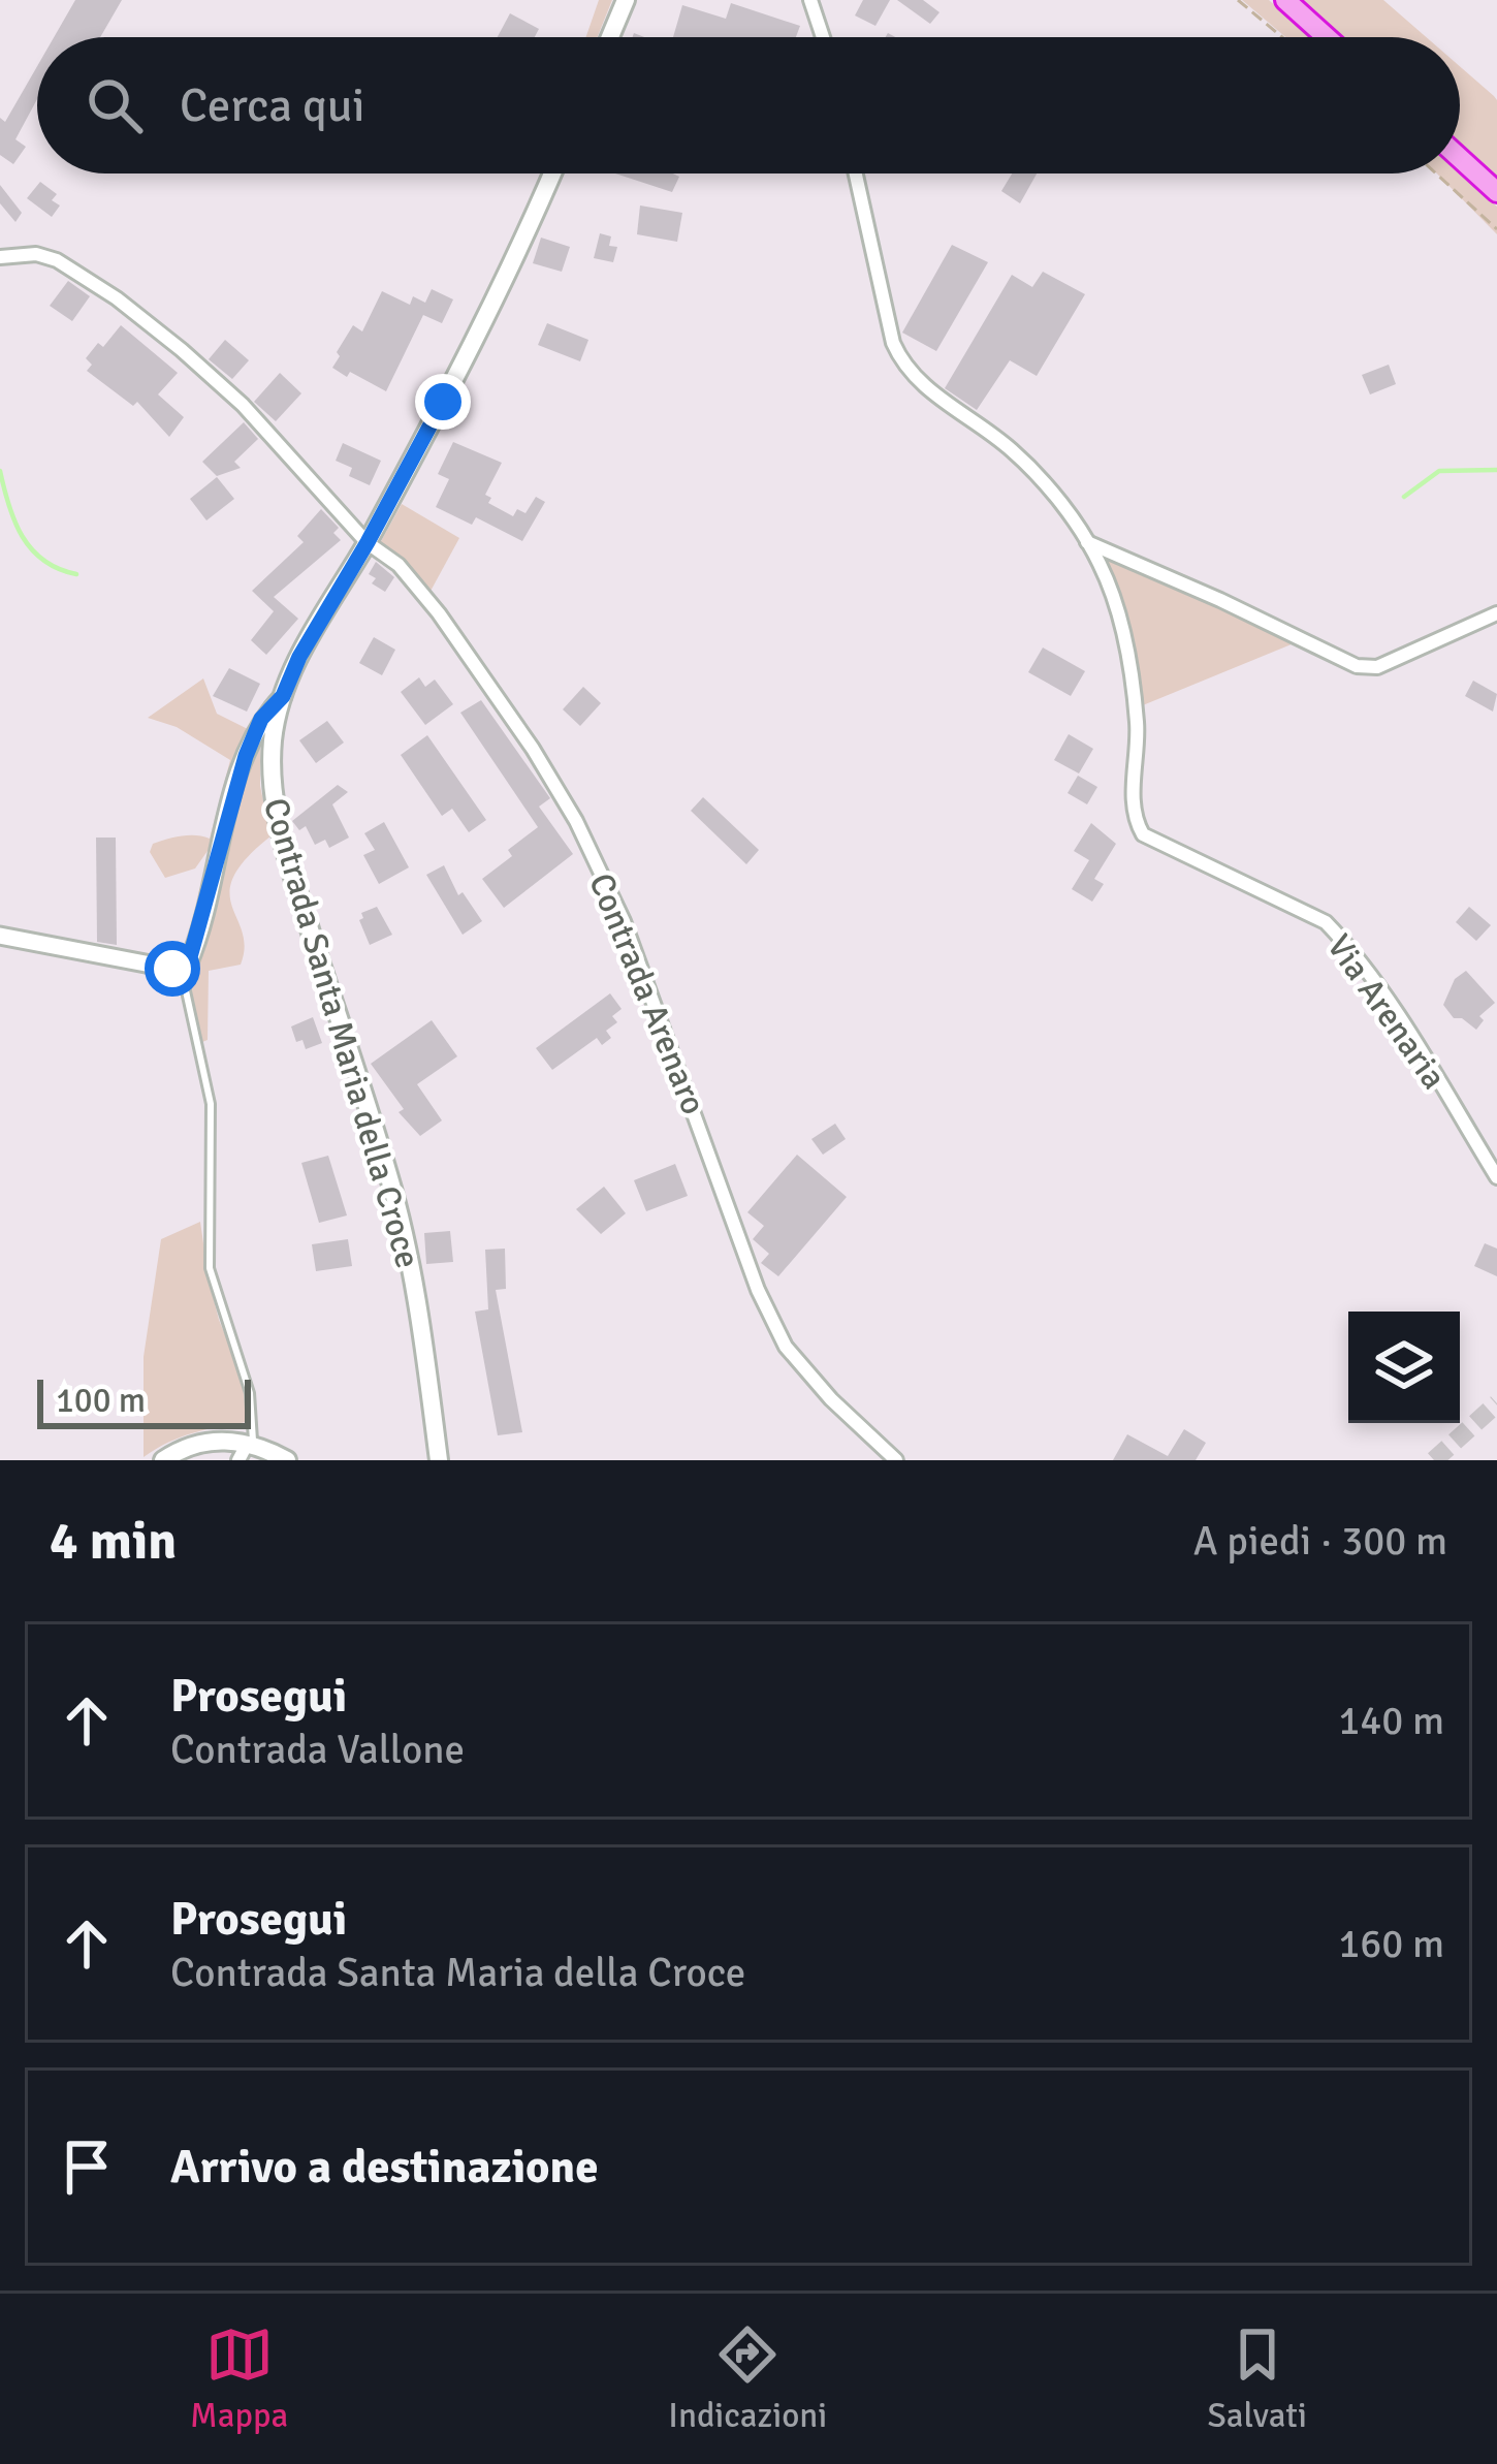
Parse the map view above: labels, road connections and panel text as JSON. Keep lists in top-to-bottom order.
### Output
{
  "streets": {
    "main road": ["Contrada Santa Maria della Croce"],
    "street": ["Contrada Arenaro", "Via Arenaria"]
  },
  "crossings": [
    ["Contrada Arenaro", "Contrada Santa Maria della Croce"]
  ],
  "scale_bar": "100 m",
  "page": {
    "search": "Cerca qui",
    "scale": "100 m",
    "heading": ["4 min", "A piedi · 300 m"],
    "list": [
      ["Prosegui", "Contrada Vallone", "140 m"],
      ["Prosegui", "Contrada Santa Maria della Croce", "160 m"],
      "Arrivo a destinazione"
    ],
    "nav": ["Mappa", "Indicazioni", "Salvati"]
  }
}
